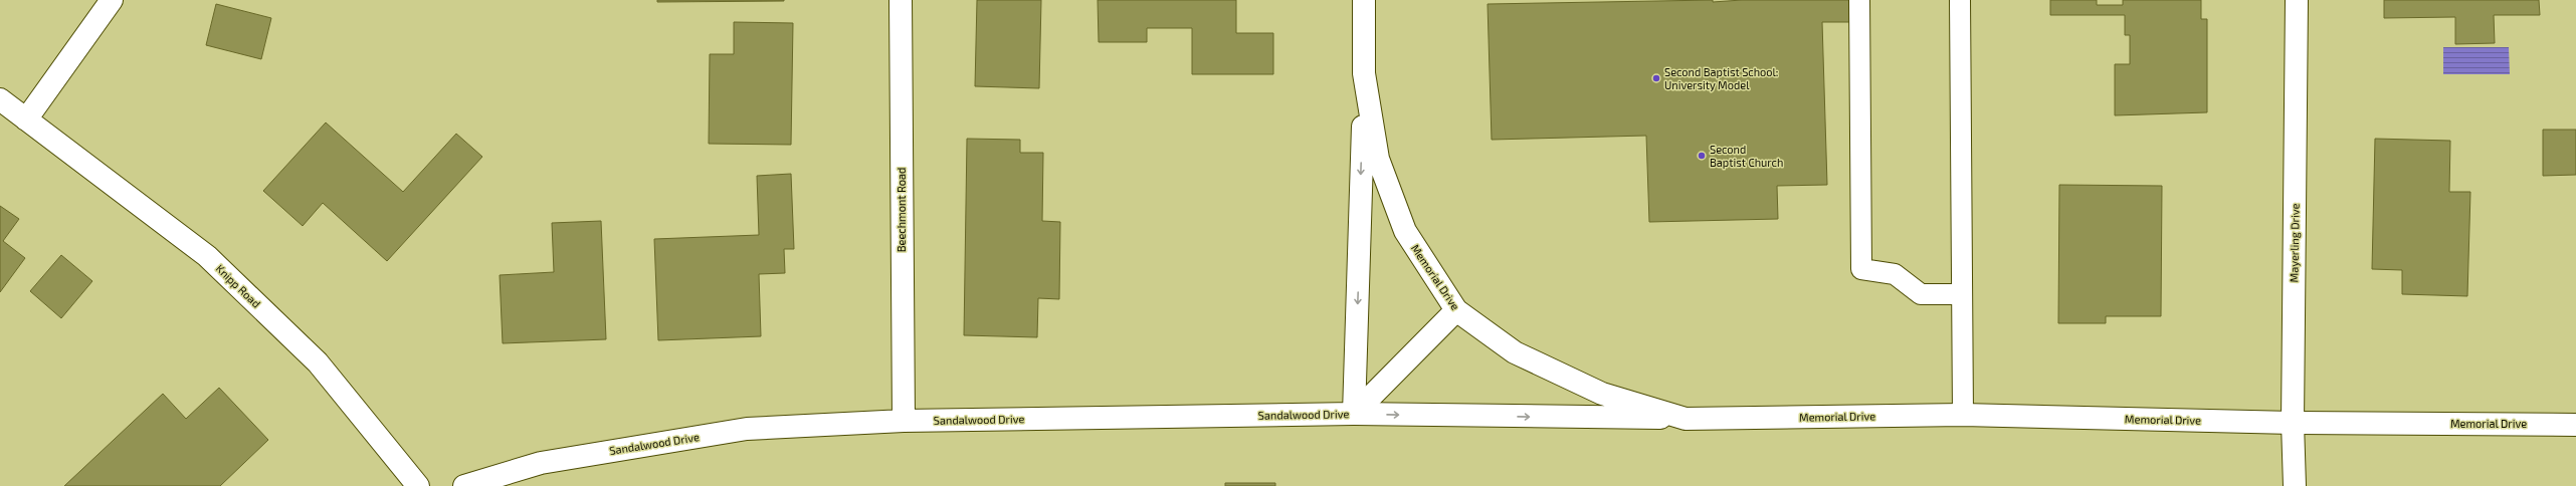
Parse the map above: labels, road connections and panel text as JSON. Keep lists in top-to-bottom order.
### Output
{
  "streets": {
    "street": [
      "Beechmont Road",
      "Mayerling Drive",
      "Memorial Drive",
      "Knipp Road",
      "Sandalwood Drive"
    ]
  },
  "crossings": [
    ["Beechmont Road", "Sandalwood Drive"],
    ["Mayerling Drive", "Memorial Drive"],
    ["Memorial Drive", "Sandalwood Drive"]
  ],
  "places": ["Second Baptist School: University Model", "Second Baptist Church"]
}
